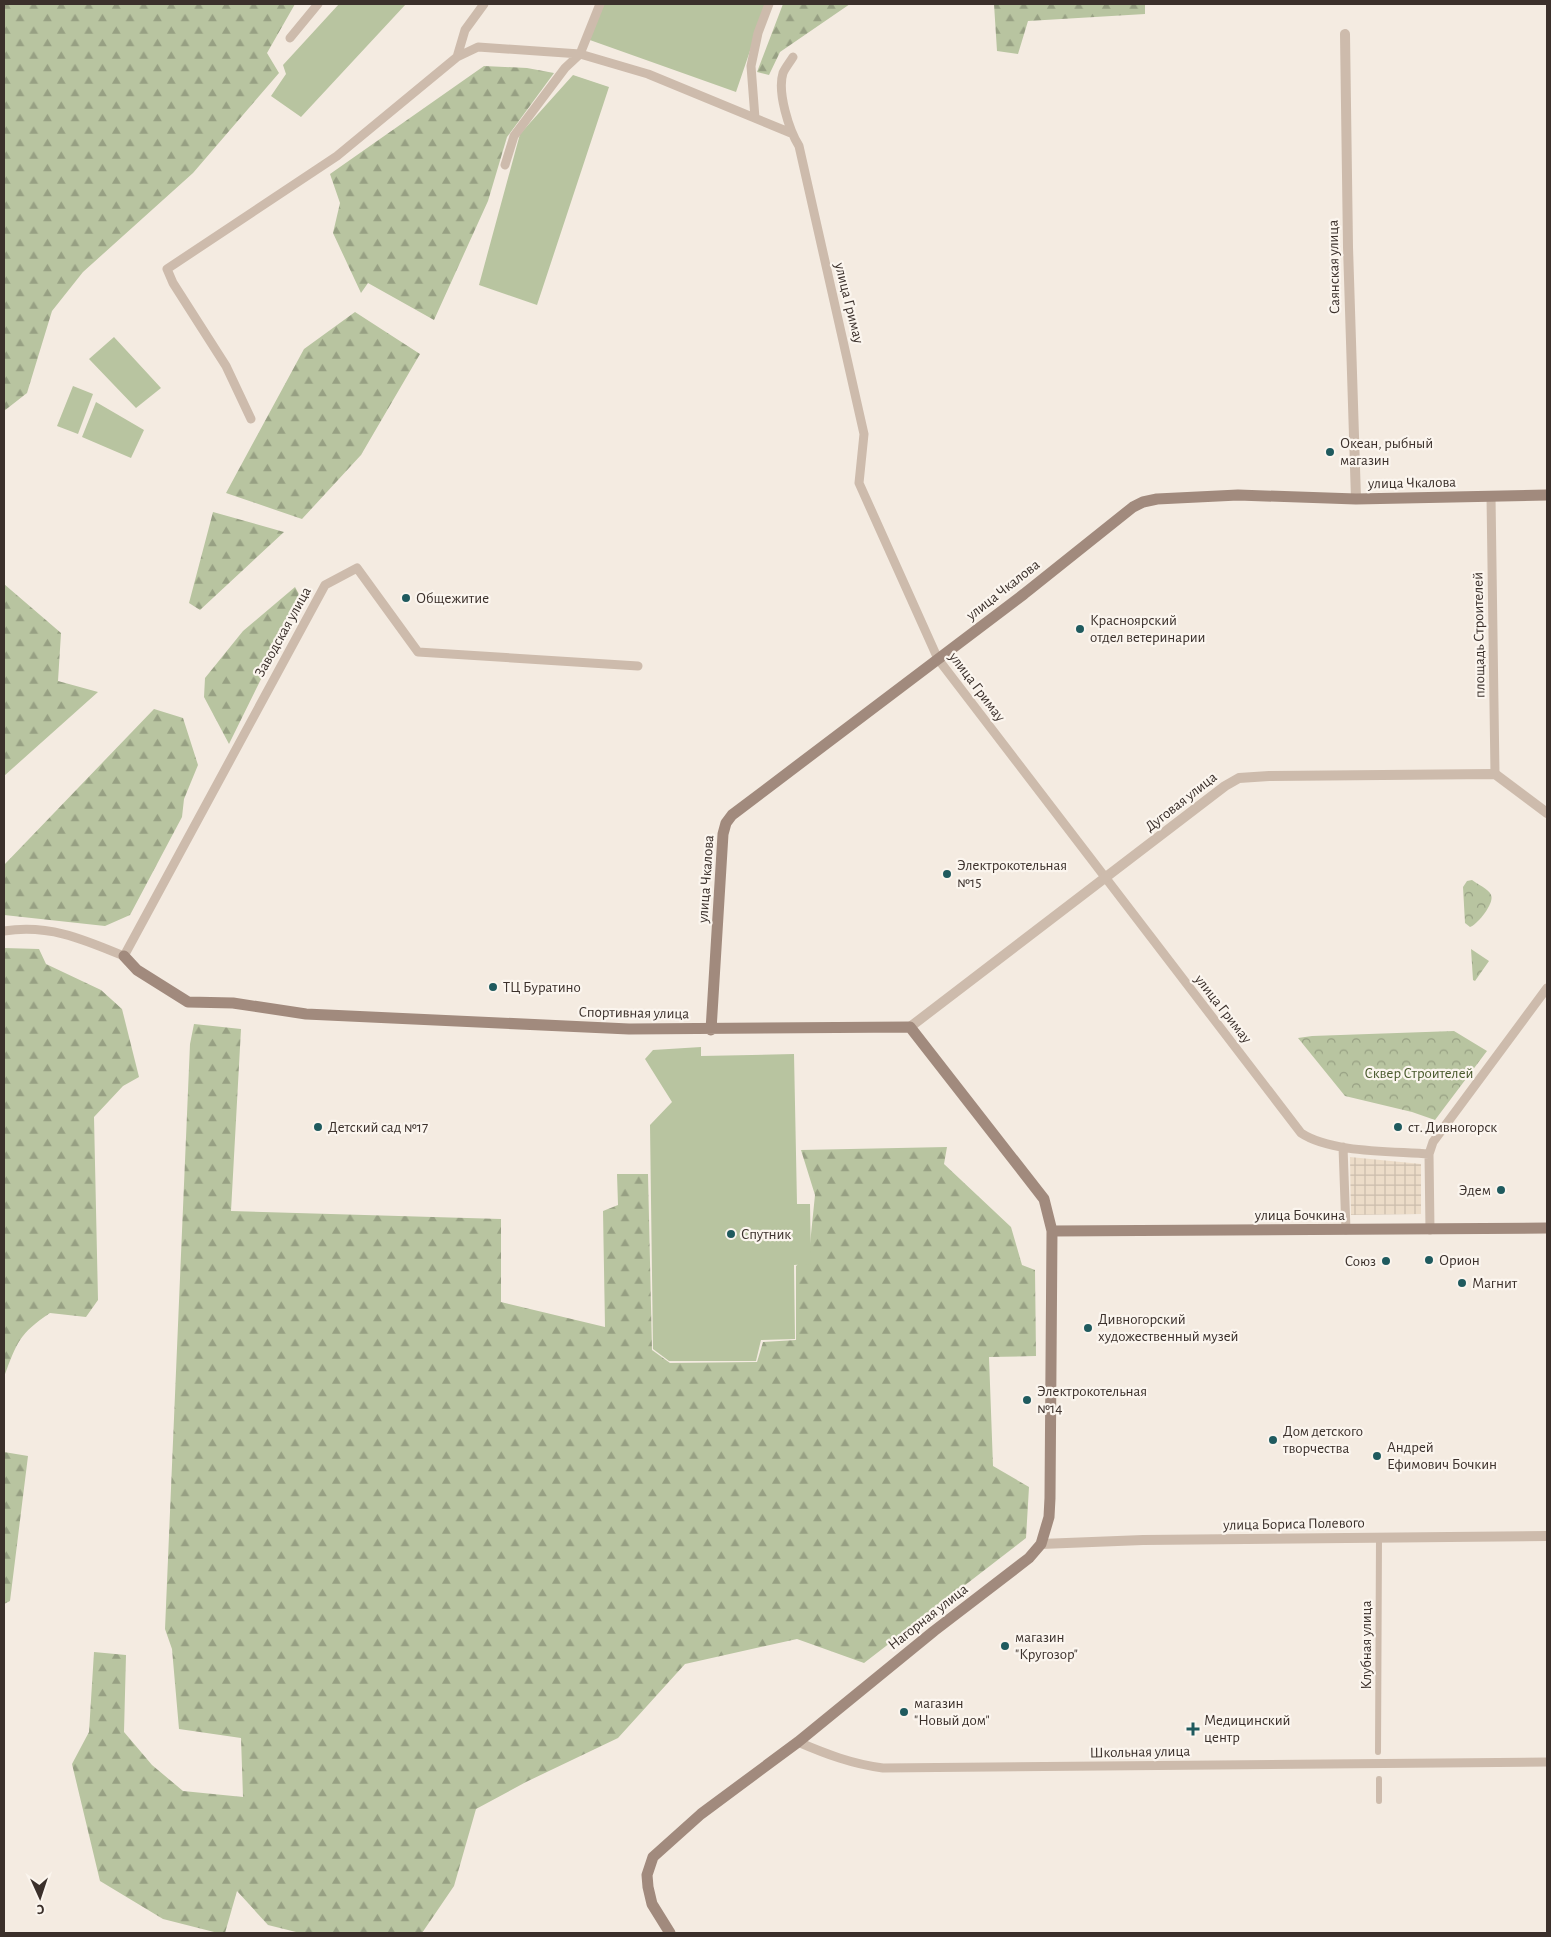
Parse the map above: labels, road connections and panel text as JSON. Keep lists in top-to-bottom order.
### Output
{
  "streets": {
    "main road": [
      "улица Чкалова",
      "Спортивная улица",
      "улица Бочкина",
      "Нагорная улица"
    ],
    "street": [
      "Саянская улица",
      "улица Гримау",
      "Заводская улица",
      "площадь Строителей",
      "Дуговая улица",
      "улица Бориса Полевого",
      "Клубная улица",
      "Школьная улица"
    ]
  },
  "crossings": [
    ["Саянская улица", "улица Чкалова"],
    ["улица Гримау", "улица Чкалова"],
    ["улица Гримау", "Дуговая улица"],
    ["улица Чкалова", "площадь Строителей"],
    ["улица Чкалова", "Спортивная улица"],
    ["Заводская улица", "Спортивная улица"],
    ["площадь Строителей", "Дуговая улица"],
    ["Дуговая улица", "Спортивная улица"],
    ["улица Бочкина", "Нагорная улица"],
    ["улица Бориса Полевого", "Нагорная улица"],
    ["улица Бориса Полевого", "Клубная улица"],
    ["Нагорная улица", "Школьная улица"]
  ],
  "parks": ["Сквер Строителей"],
  "places": {
    "other": [
      "Океан, рыбный магазин",
      "Общежитие",
      "Красноярский отдел ветеринарии",
      "Электрокотельная №15",
      "ТЦ Буратино",
      "Детский сад №17",
      "ст. Дивногорск",
      "Эдем",
      "Спутник",
      "Орион",
      "Союз",
      "Магнит",
      "Дивногорский художественный музей",
      "Электрокотельная №14",
      "Дом детского творчества",
      "Андрей Ефимович Бочкин",
      "магазин \"Кругозор\"",
      "магазин \"Новый дом\""
    ],
    "health": ["Медицинский центр"]
  },
  "north": "bottom"
}
